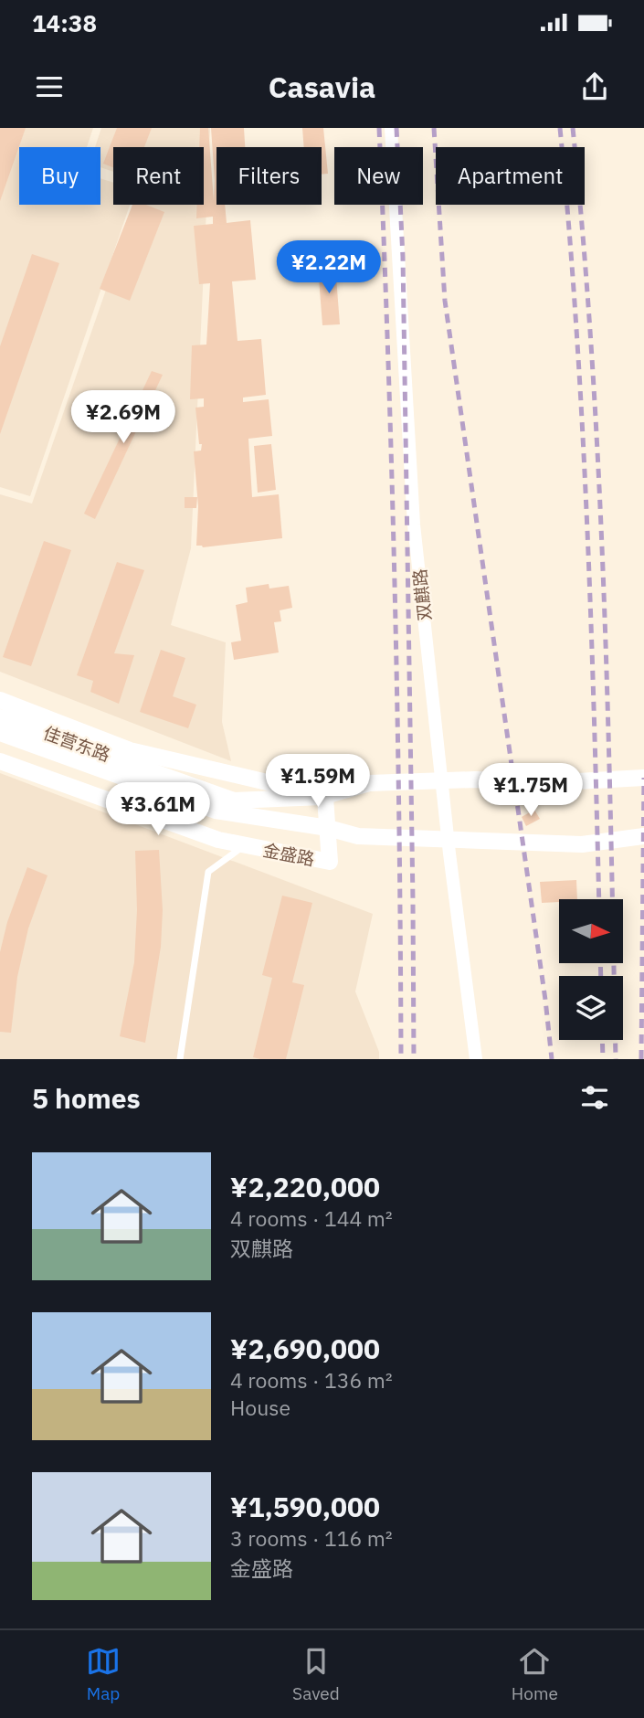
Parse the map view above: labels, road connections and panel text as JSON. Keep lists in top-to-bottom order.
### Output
{
  "streets": {
    "street": ["双麒路", "佳营东路", "金盛路"]
  },
  "crossings": [
    ["双麒路", "佳营东路"]
  ],
  "north": "right",
  "page": {
    "status": "14:38",
    "header": "Casavia",
    "chip": [
      "Buy",
      "Rent",
      "Filters",
      "New",
      "Apartment"
    ],
    "price": [
      "¥2.22M",
      "¥2.69M",
      "¥1.59M",
      "¥1.75M",
      "¥3.61M"
    ],
    "heading": "5 homes",
    "list": [
      {
        "name": "¥2,220,000",
        "note": "4 rooms · 144 m² · 双麒路"
      },
      {
        "name": "¥2,690,000",
        "note": "4 rooms · 136 m² · House"
      },
      {
        "name": "¥1,590,000",
        "note": "3 rooms · 116 m² · 金盛路"
      }
    ],
    "tabs": ["Map", "Saved", "Home"]
  }
}
